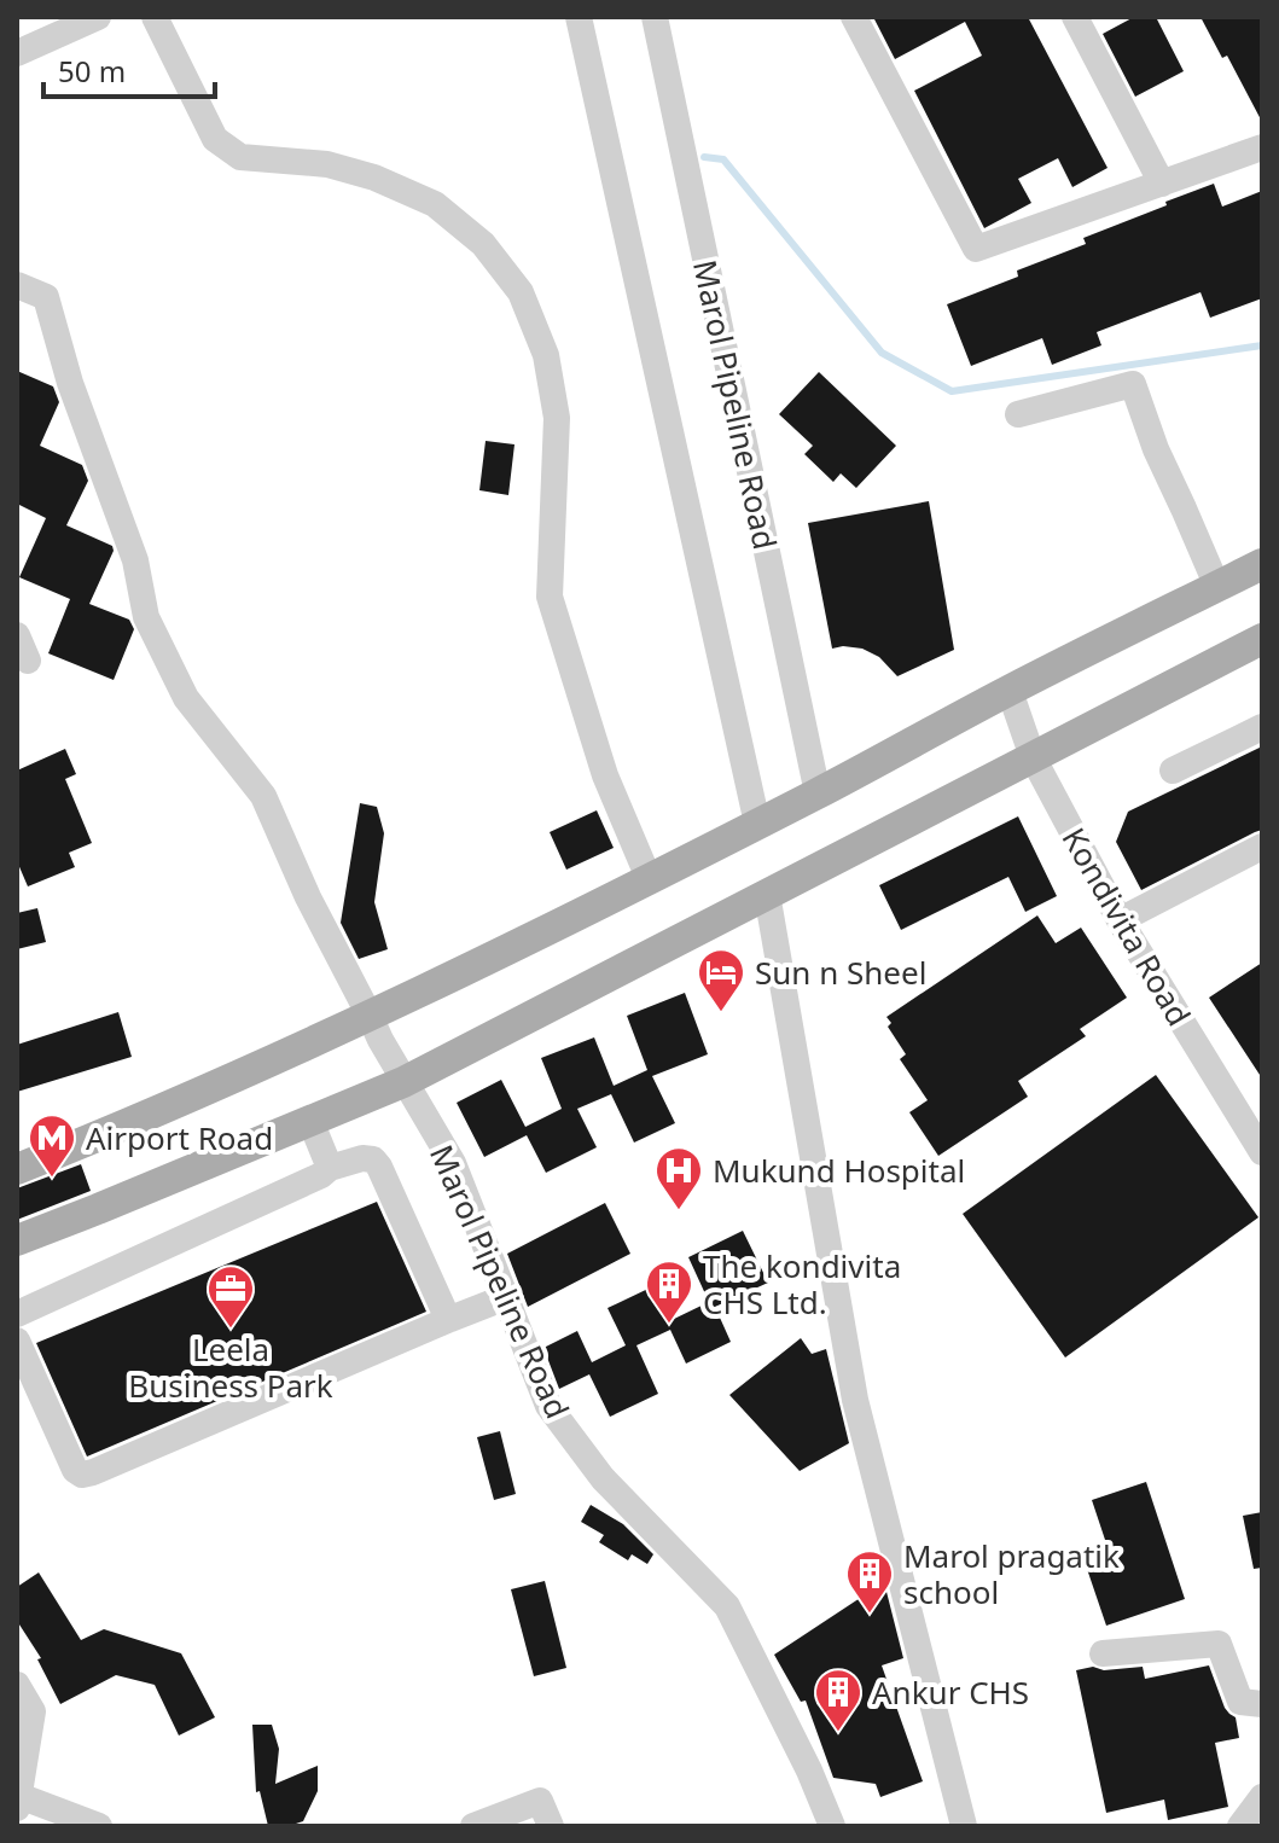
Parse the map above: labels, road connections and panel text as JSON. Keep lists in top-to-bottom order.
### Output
{
  "streets": {
    "street": ["Marol Pipeline Road", "Kondivita Road"]
  },
  "places": {
    "hotel": ["Sun n Sheel"],
    "metro station": ["Airport Road"],
    "hospital": ["Mukund Hospital"],
    "building": ["The kondivita CHS Ltd.", "Marol pragatik school", "Ankur CHS"],
    "office": ["Leela Business Park"]
  },
  "scale_bar": "50 m"
}
